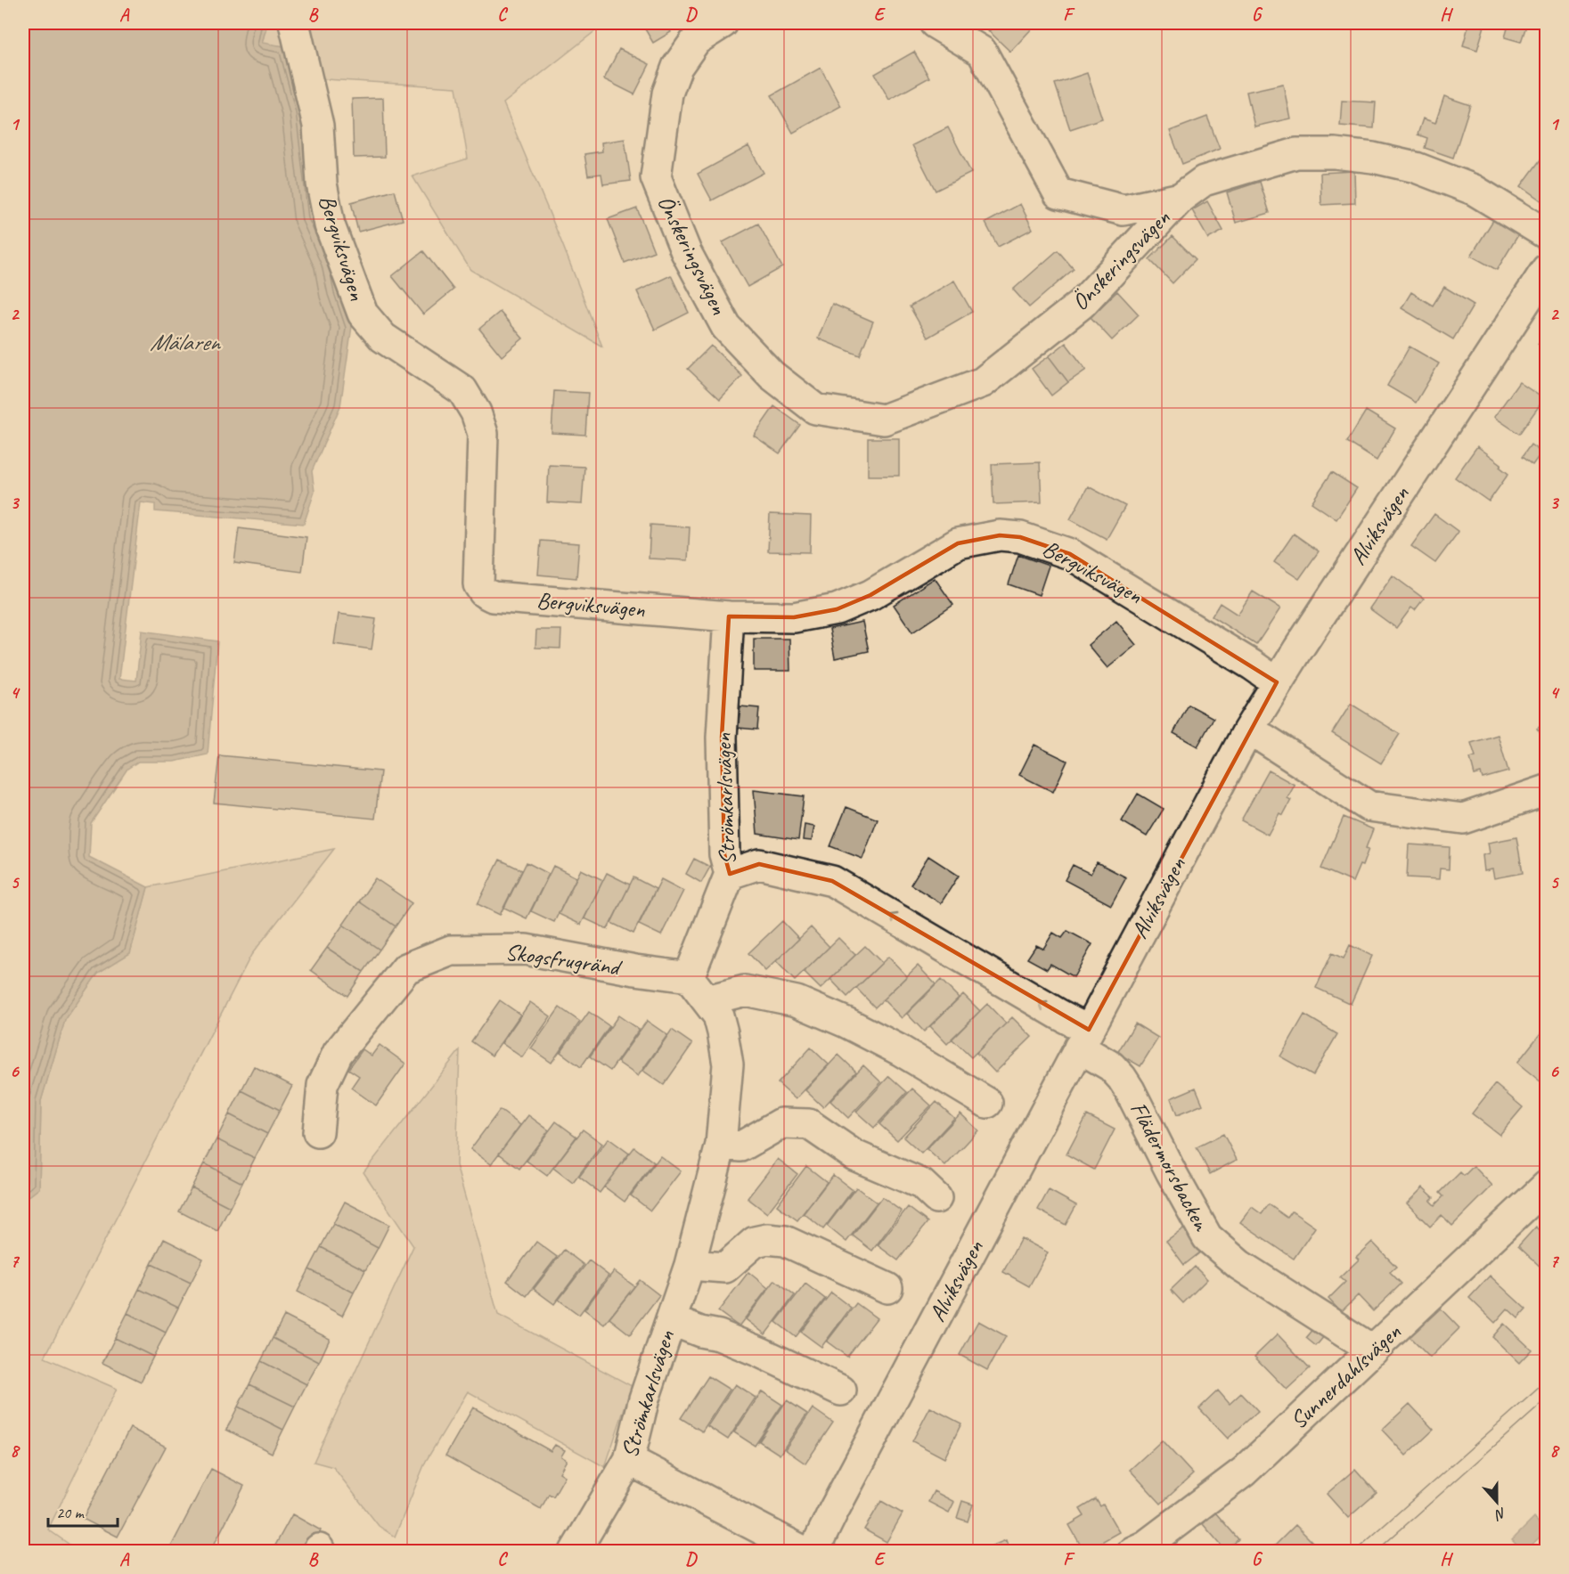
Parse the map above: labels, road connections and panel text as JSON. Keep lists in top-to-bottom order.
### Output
{
  "streets": {
    "street": [
      "Bergviksvägen",
      "Önskeringsvägen",
      "Alviksvägen",
      "Strömkarlsvägen",
      "Skogsfrugränd",
      "Flädermorsbacken",
      "Sunnerdahlsvägen"
    ]
  },
  "crossings": [
    ["Bergviksvägen", "Alviksvägen"],
    ["Bergviksvägen", "Strömkarlsvägen"],
    ["Alviksvägen", "Flädermorsbacken"],
    ["Strömkarlsvägen", "Skogsfrugränd"],
    ["Strömkarlsvägen", "Flädermorsbacken"],
    ["Flädermorsbacken", "Sunnerdahlsvägen"]
  ],
  "water": ["Mälaren"],
  "scale_bar": "20 m",
  "north": "bottom",
  "grid": {
    "columns": [
      "A",
      "B",
      "C",
      "D",
      "E",
      "F",
      "G",
      "H"
    ],
    "rows": [
      "1",
      "2",
      "3",
      "4",
      "5",
      "6",
      "7",
      "8"
    ]
  }
}
